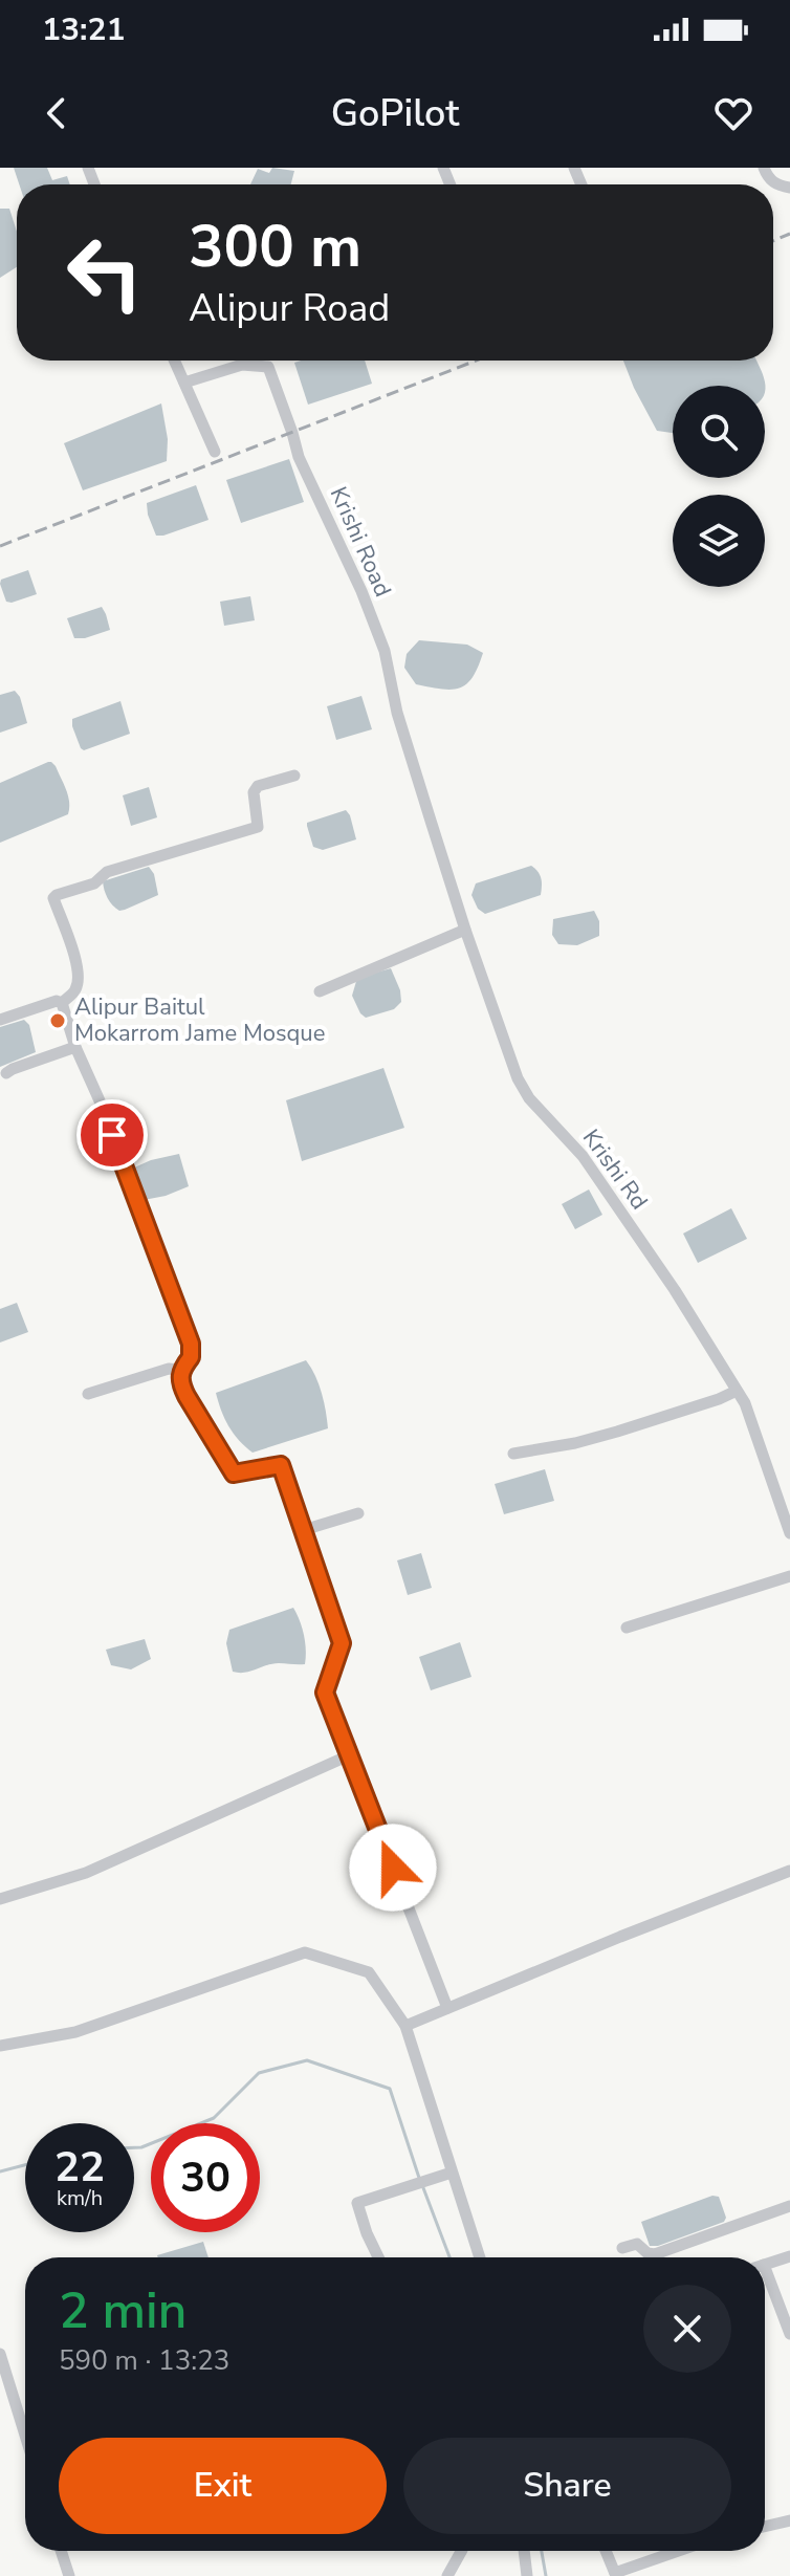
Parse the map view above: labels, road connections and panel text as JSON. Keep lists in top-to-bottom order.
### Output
{
  "streets": {
    "street": ["Krishi Road", "Krishi Rd"]
  },
  "crossings": [
    ["Krishi Road", "Krishi Rd"]
  ],
  "places": ["Alipur Baitul Mokarrom Jame Mosque"],
  "page": {
    "status": "13:21",
    "header": "GoPilot",
    "turn": ["300 m", "Alipur Road"],
    "speed": "22 km/h",
    "limit": "30",
    "heading": ["2 min", "590 m · 13:23"],
    "buttons": ["Exit", "Share"]
  }
}
